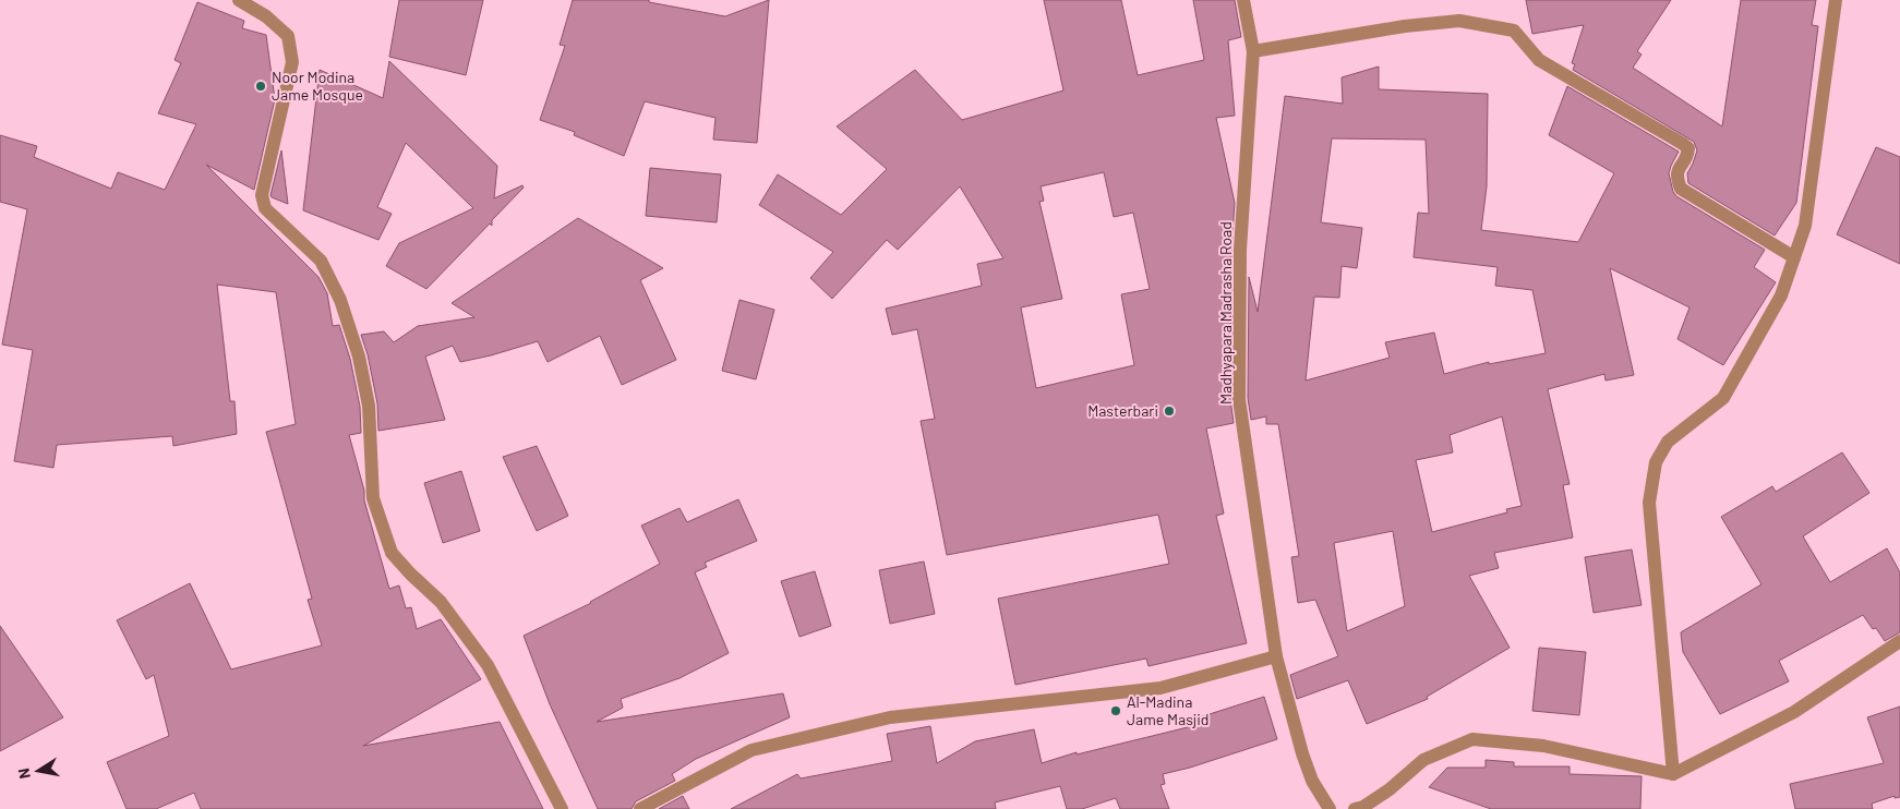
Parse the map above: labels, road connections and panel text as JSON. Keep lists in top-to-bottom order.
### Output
{
  "streets": {
    "street": ["Madhyapara Madrasha Road"]
  },
  "places": ["Noor Modina Jame Mosque", "Masterbari", "Al-Madina Jame Masjid"],
  "north": "left"
}
